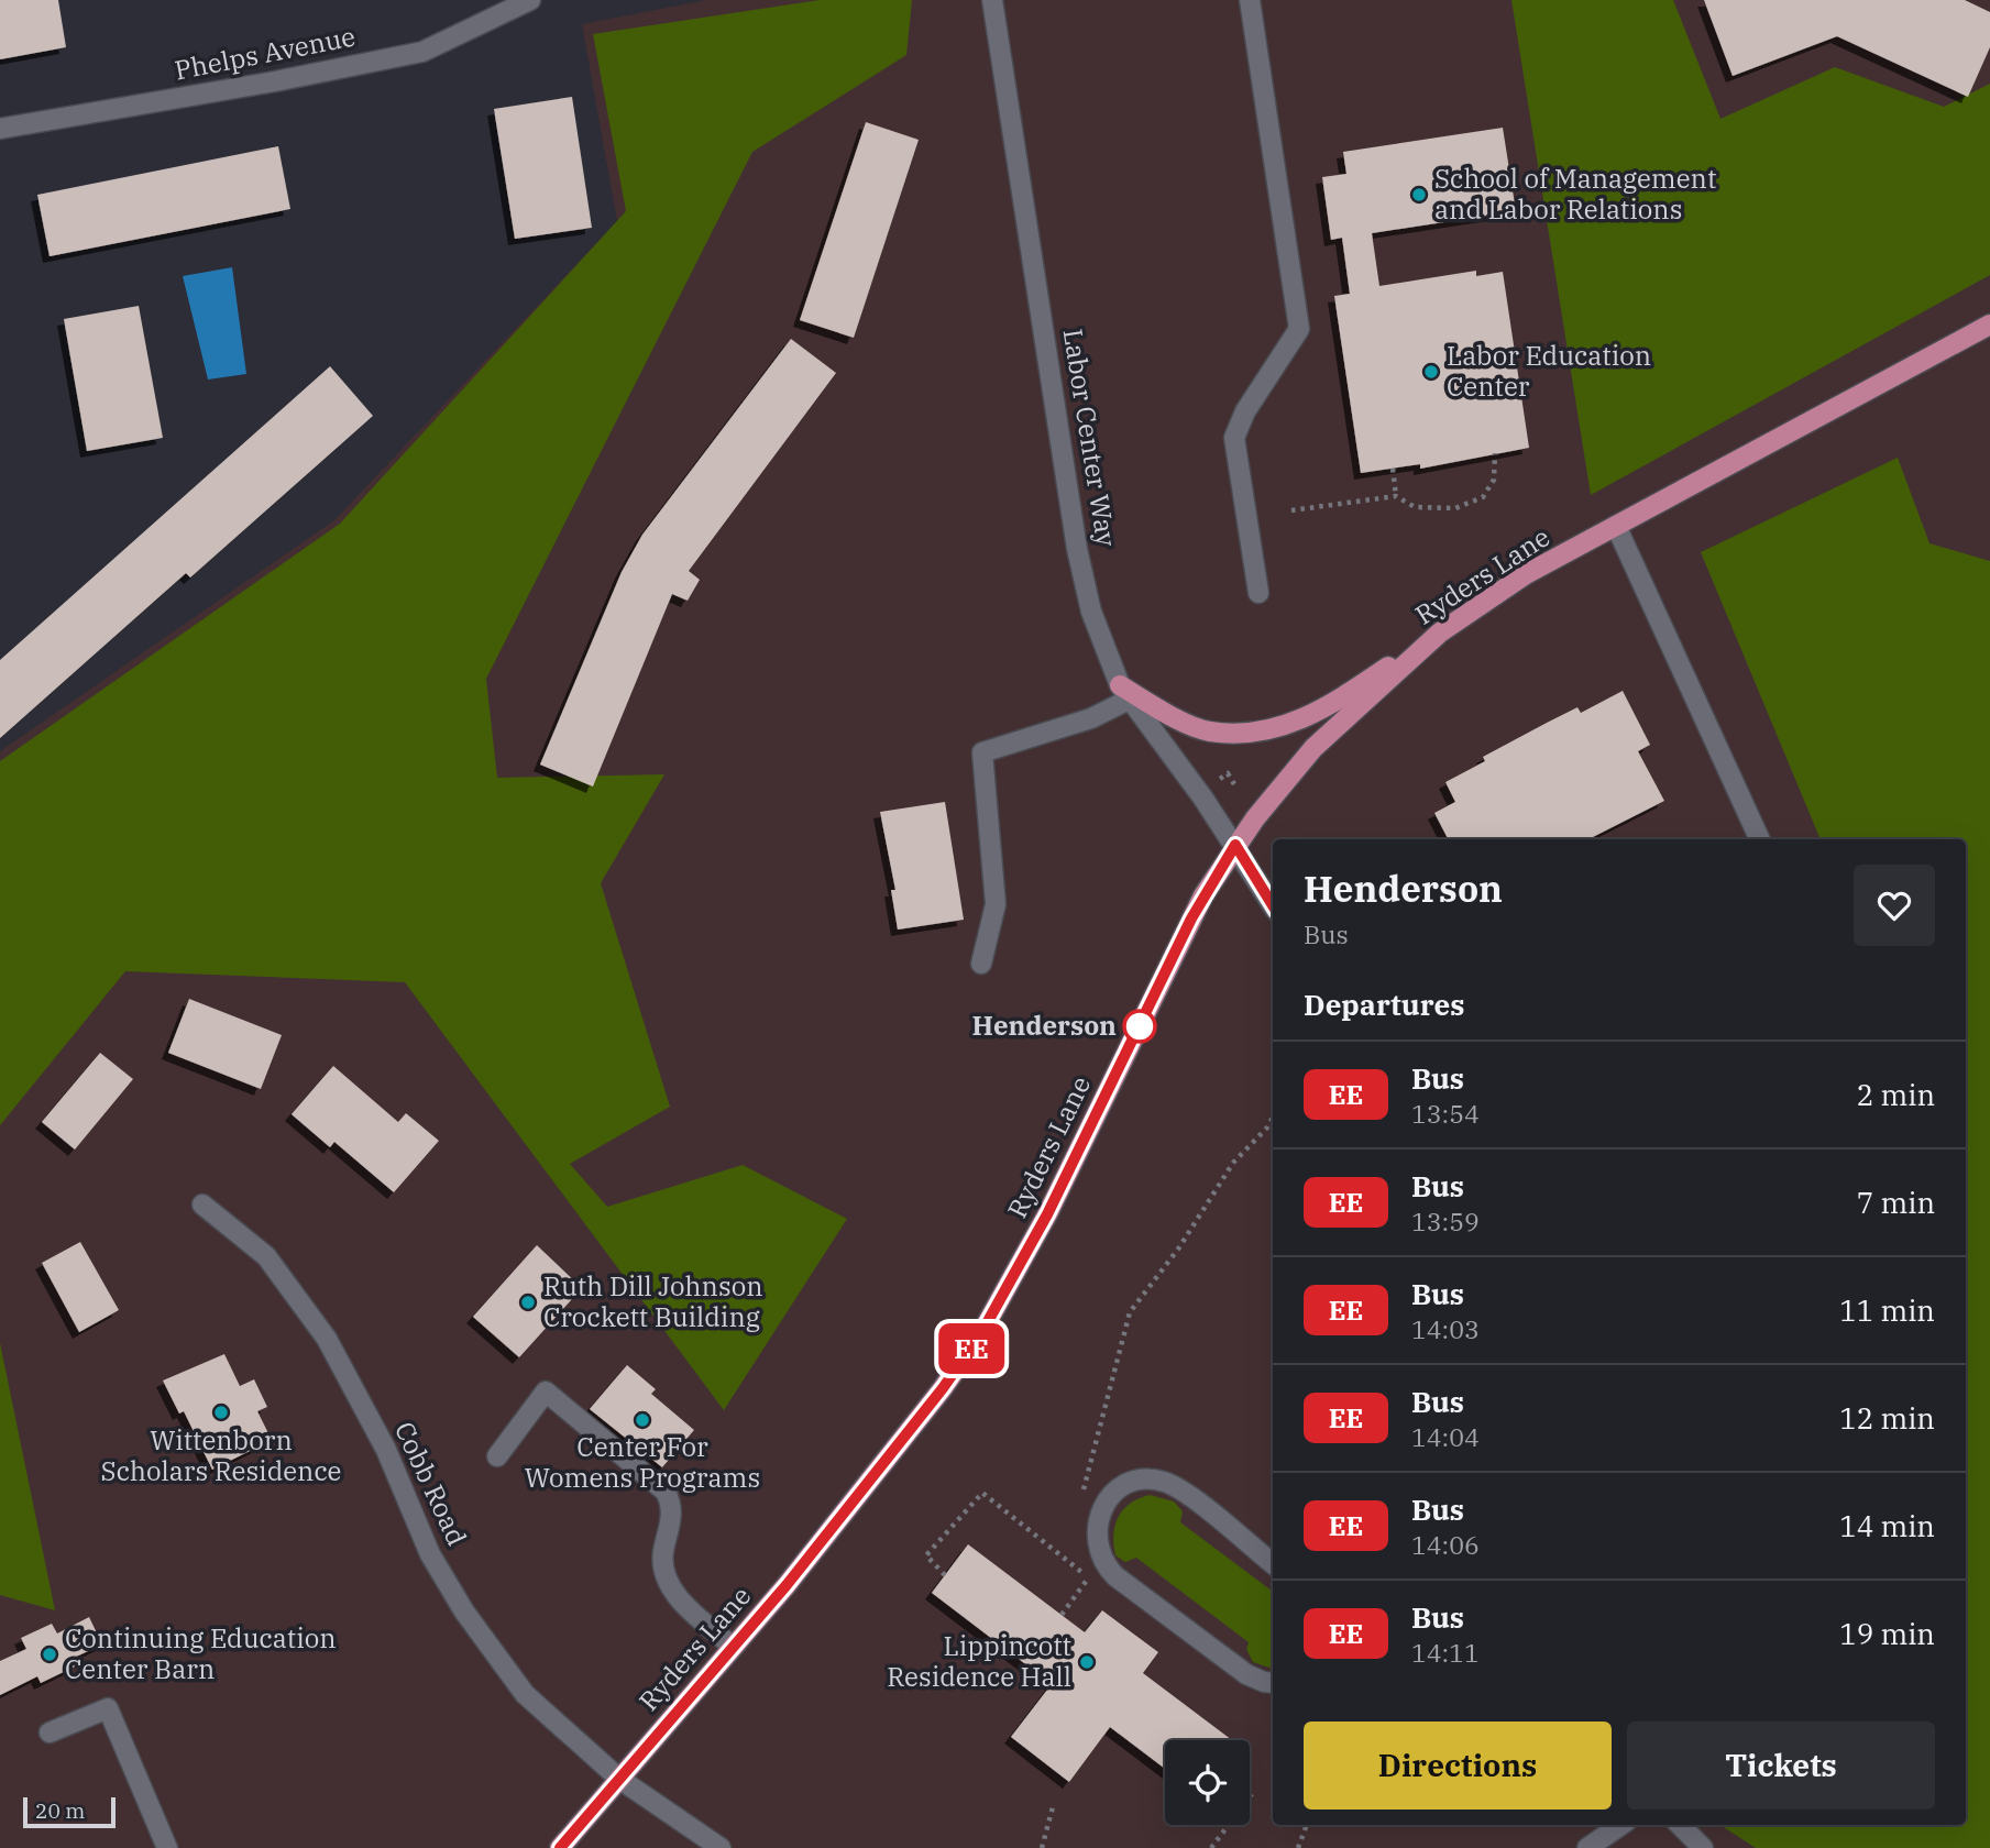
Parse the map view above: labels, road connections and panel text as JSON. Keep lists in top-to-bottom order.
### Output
{
  "streets": {
    "main road": ["Ryders Lane"],
    "street": ["Phelps Avenue", "Labor Center Way", "Cobb Road"]
  },
  "crossings": [
    ["Labor Center Way", "Ryders Lane"],
    ["Ryders Lane", "Cobb Road"]
  ],
  "places": [
    "School of Management and Labor Relations",
    "Labor Education Center",
    "Henderson",
    "Ruth Dill Johnson Crockett Building",
    "Wittenborn Scholars Residence",
    "Center For Womens Programs",
    "Continuing Education Center Barn",
    "Lippincott Residence Hall"
  ],
  "lines": ["bus line EE"],
  "scale_bar": "20 m",
  "page": {
    "on_map": "EE",
    "heading": [
      ["Henderson", "Bus"],
      "Departures"
    ],
    "list": [
      {
        "mark": "EE",
        "name": "Bus",
        "note": "13:54",
        "value": "2 min"
      },
      {
        "mark": "EE",
        "name": "Bus",
        "note": "13:59",
        "value": "7 min"
      },
      {
        "mark": "EE",
        "name": "Bus",
        "note": "14:03",
        "value": "11 min"
      },
      {
        "mark": "EE",
        "name": "Bus",
        "note": "14:04",
        "value": "12 min"
      },
      {
        "mark": "EE",
        "name": "Bus",
        "note": "14:06",
        "value": "14 min"
      },
      {
        "mark": "EE",
        "name": "Bus",
        "note": "14:11",
        "value": "19 min"
      }
    ],
    "buttons": ["Directions", "Tickets"],
    "scale": "20 m"
  }
}
